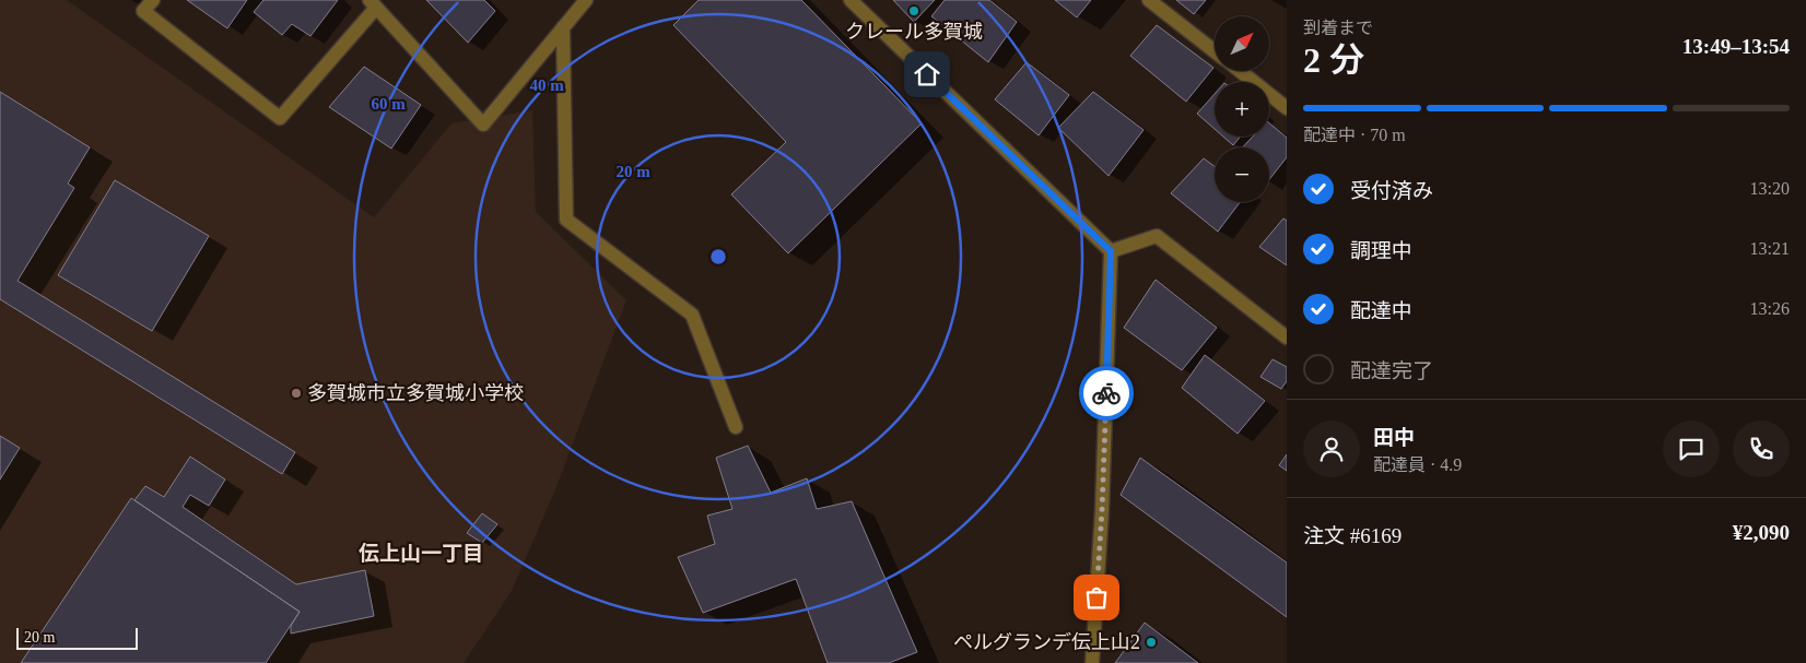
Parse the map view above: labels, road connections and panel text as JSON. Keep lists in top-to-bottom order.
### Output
{
  "districts": ["伝上山一丁目"],
  "places": ["クレール多賀城", "多賀城市立多賀城小学校", "ペルグランデ伝上山2"],
  "scale_bar": "20 m",
  "north": "top right",
  "page": {
    "heading": ["2 分", "到着まで", "13:49–13:54"],
    "panel": [
      "田中",
      "配達員 · 4.9",
      "注文 #6169",
      "¥2,090"
    ],
    "map_buttons": ["+", "−"],
    "bar": "配達中 · 70 m",
    "list": [
      ["受付済み", "13:20"],
      ["調理中", "13:21"],
      ["配達中", "13:26"],
      "配達完了"
    ],
    "scale": "20 m"
  },
  "rings": ["40 m", "60 m", "20 m"]
}
